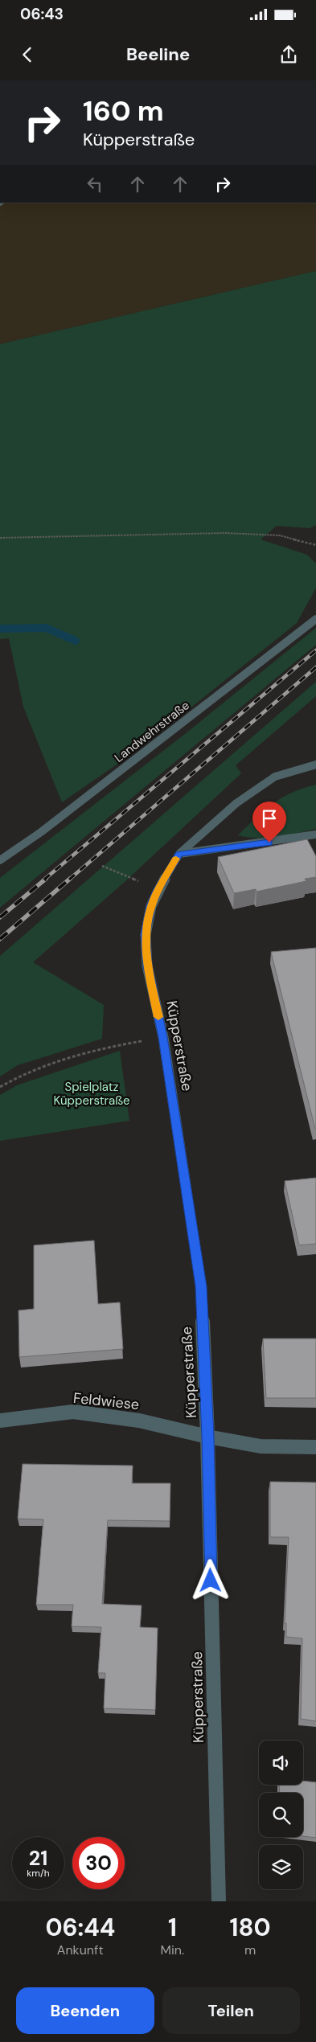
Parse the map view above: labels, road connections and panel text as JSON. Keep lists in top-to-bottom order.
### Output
{
  "streets": {
    "street": ["Landwehrstraße", "Küpperstraße", "Feldwiese"]
  },
  "crossings": [
    ["Küpperstraße", "Feldwiese"]
  ],
  "parks": ["Spielplatz Küpperstraße"],
  "page": {
    "status": "06:43",
    "header": "Beeline",
    "turn": ["160 m", "Küpperstraße"],
    "speed": "21 km/h",
    "limit": "30",
    "eta": [
      "06:44",
      "Ankunft",
      "1",
      "Min.",
      "180",
      "m"
    ],
    "buttons": ["Beenden", "Teilen"]
  }
}
